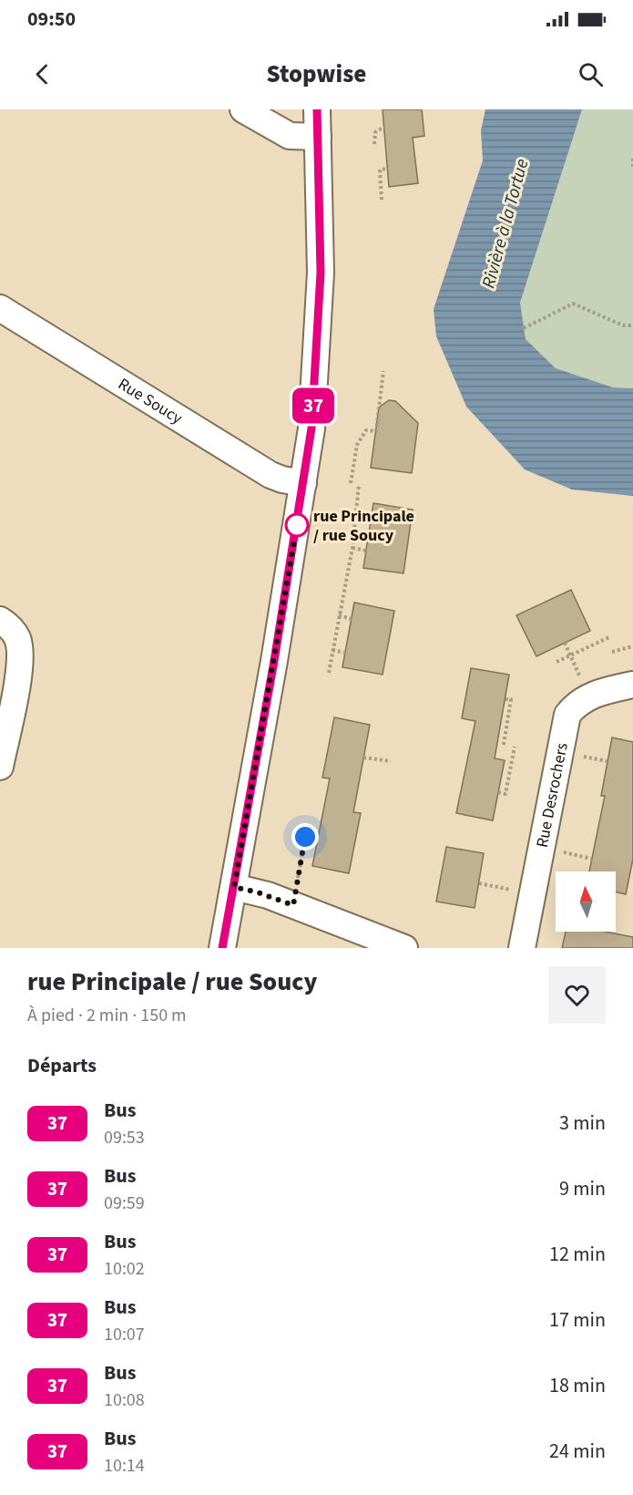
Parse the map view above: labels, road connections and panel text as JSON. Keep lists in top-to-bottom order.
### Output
{
  "streets": {
    "street": ["Rue Soucy", "Rue Desrochers"]
  },
  "water": ["Rivière à la Tortue"],
  "places": ["rue Principale / rue Soucy"],
  "lines": ["bus line 37"],
  "north": "top",
  "page": {
    "status": "09:50",
    "header": "Stopwise",
    "on_map": "37",
    "heading": [
      ["rue Principale / rue Soucy", "À pied · 2 min · 150 m"],
      "Départs"
    ],
    "list": [
      {
        "mark": "37",
        "name": "Bus",
        "note": "09:53",
        "value": "3 min"
      },
      {
        "mark": "37",
        "name": "Bus",
        "note": "09:59",
        "value": "9 min"
      },
      {
        "mark": "37",
        "name": "Bus",
        "note": "10:02",
        "value": "12 min"
      },
      {
        "mark": "37",
        "name": "Bus",
        "note": "10:07",
        "value": "17 min"
      },
      {
        "mark": "37",
        "name": "Bus",
        "note": "10:08",
        "value": "18 min"
      },
      {
        "mark": "37",
        "name": "Bus",
        "note": "10:14",
        "value": "24 min"
      }
    ]
  }
}
